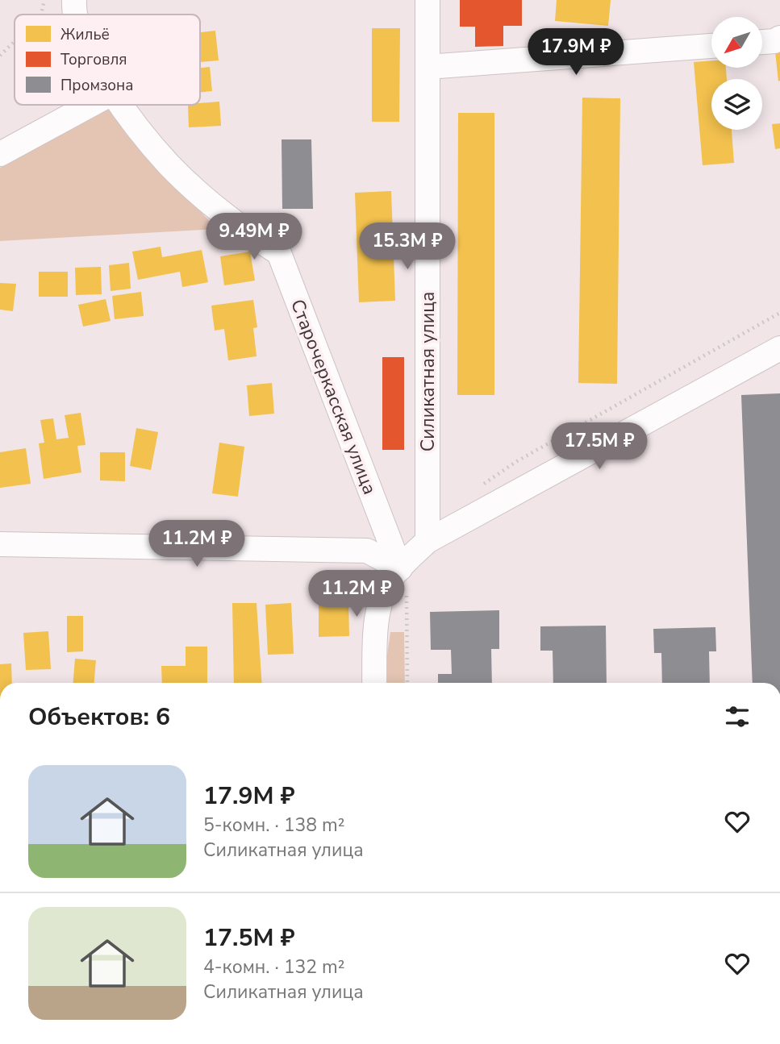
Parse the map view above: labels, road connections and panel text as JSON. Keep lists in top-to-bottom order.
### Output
{
  "streets": {
    "street": ["Силикатная улица", "Старочеркасская улица"]
  },
  "legend": ["Жильё", "Торговля", "Промзона"],
  "north": "bottom left",
  "page": {
    "price": [
      "17.9M ₽",
      "9.49M ₽",
      "15.3M ₽",
      "17.5M ₽",
      "11.2M ₽",
      "11.2M ₽"
    ],
    "heading": "Объектов: 6",
    "list": [
      {
        "name": "17.9M ₽",
        "note": "5-комн. · 138 m² · Силикатная улица"
      },
      {
        "name": "17.5M ₽",
        "note": "4-комн. · 132 m² · Силикатная улица"
      }
    ]
  }
}
